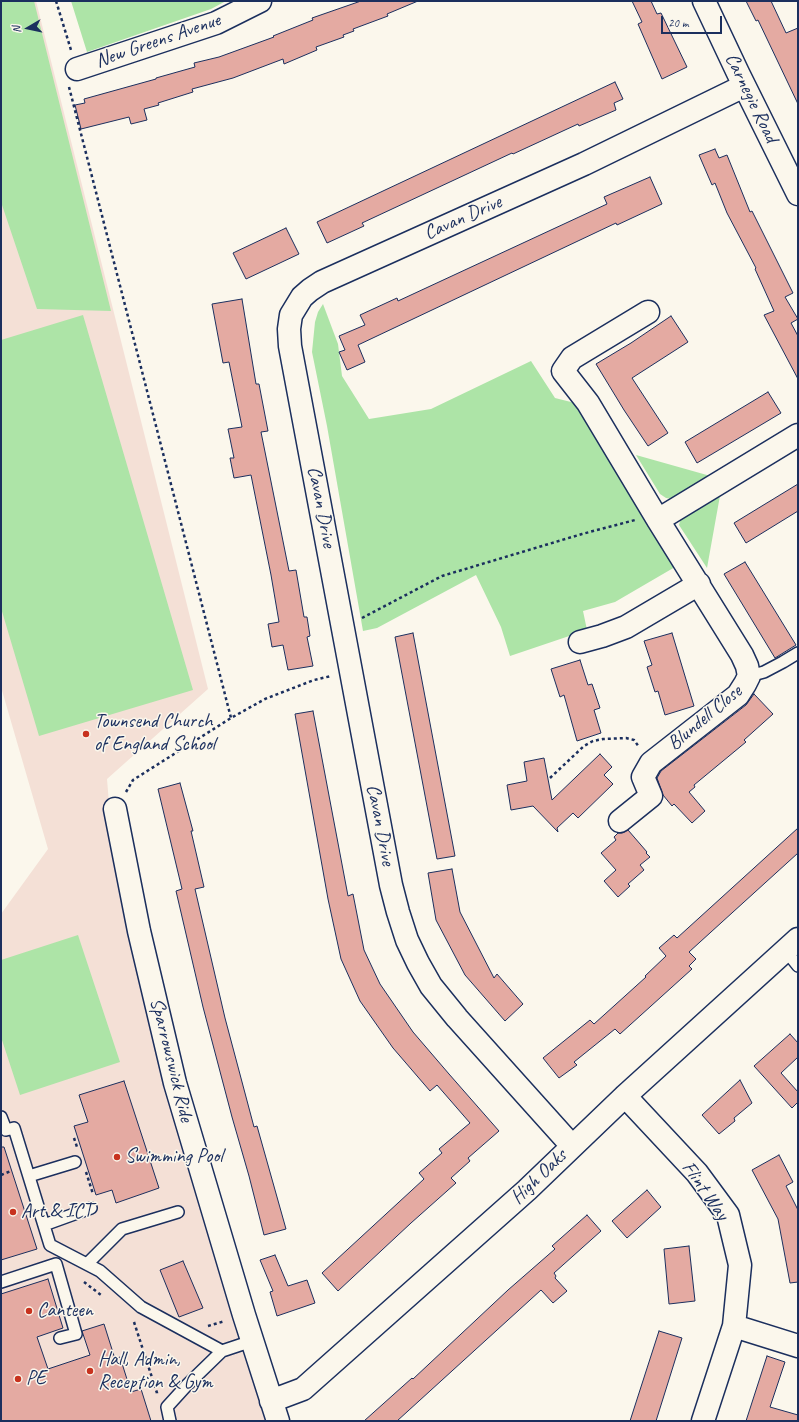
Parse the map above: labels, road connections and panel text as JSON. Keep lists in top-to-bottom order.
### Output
{
  "streets": {
    "street": [
      "New Greens Avenue",
      "Carnegie Road",
      "Cavan Drive",
      "Blundell Close",
      "Sparrowswick Ride",
      "High Oaks",
      "Flint Way"
    ]
  },
  "crossings": [
    ["Carnegie Road", "Cavan Drive"],
    ["Cavan Drive", "High Oaks"],
    ["Sparrowswick Ride", "High Oaks"],
    ["High Oaks", "Flint Way"]
  ],
  "places": [
    "Townsend Church of England School",
    "Swimming Pool",
    "Art & ICT",
    "Canteen",
    "Hall, Admin, Reception & Gym",
    "PE"
  ],
  "scale_bar": "20 m",
  "north": "left"
}
